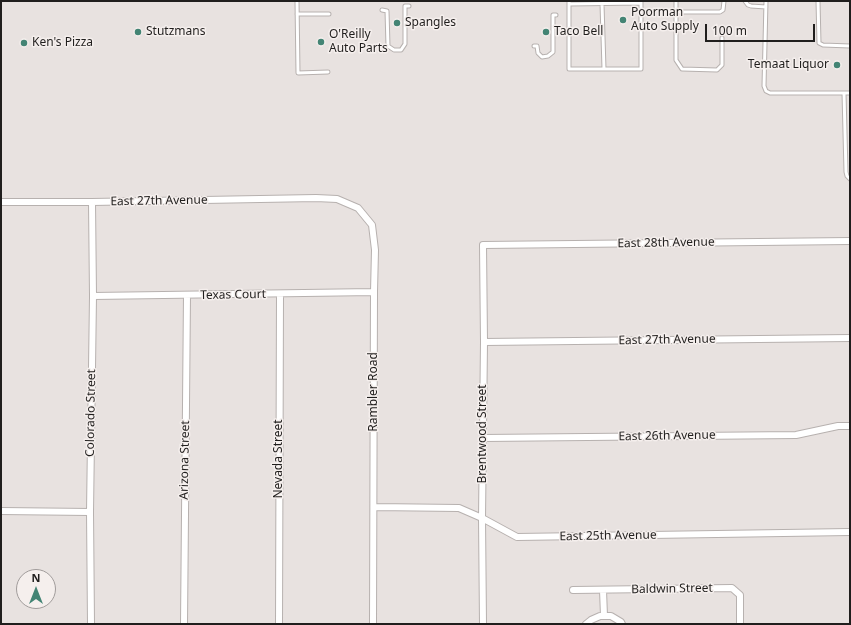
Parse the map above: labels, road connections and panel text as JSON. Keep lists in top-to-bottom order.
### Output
{
  "streets": {
    "street": [
      "East 27th Avenue",
      "East 28th Avenue",
      "Texas Court",
      "Rambler Road",
      "Colorado Street",
      "Brentwood Street",
      "East 26th Avenue",
      "Nevada Street",
      "Arizona Street",
      "East 25th Avenue",
      "Baldwin Street"
    ]
  },
  "crossings": [
    ["East 27th Avenue", "Rambler Road"],
    ["East 27th Avenue", "Colorado Street"],
    ["East 27th Avenue", "Brentwood Street"],
    ["East 28th Avenue", "Brentwood Street"],
    ["Texas Court", "Rambler Road"],
    ["Texas Court", "Colorado Street"],
    ["Texas Court", "Nevada Street"],
    ["Texas Court", "Arizona Street"],
    ["Rambler Road", "East 25th Avenue"],
    ["Brentwood Street", "East 26th Avenue"],
    ["Brentwood Street", "East 25th Avenue"]
  ],
  "places": [
    "Poorman Auto Supply",
    "Spangles",
    "Stutzmans",
    "Taco Bell",
    "O'Reilly Auto Parts",
    "Ken's Pizza",
    "Temaat Liquor"
  ],
  "scale_bar": "100 m",
  "north": "top"
}
